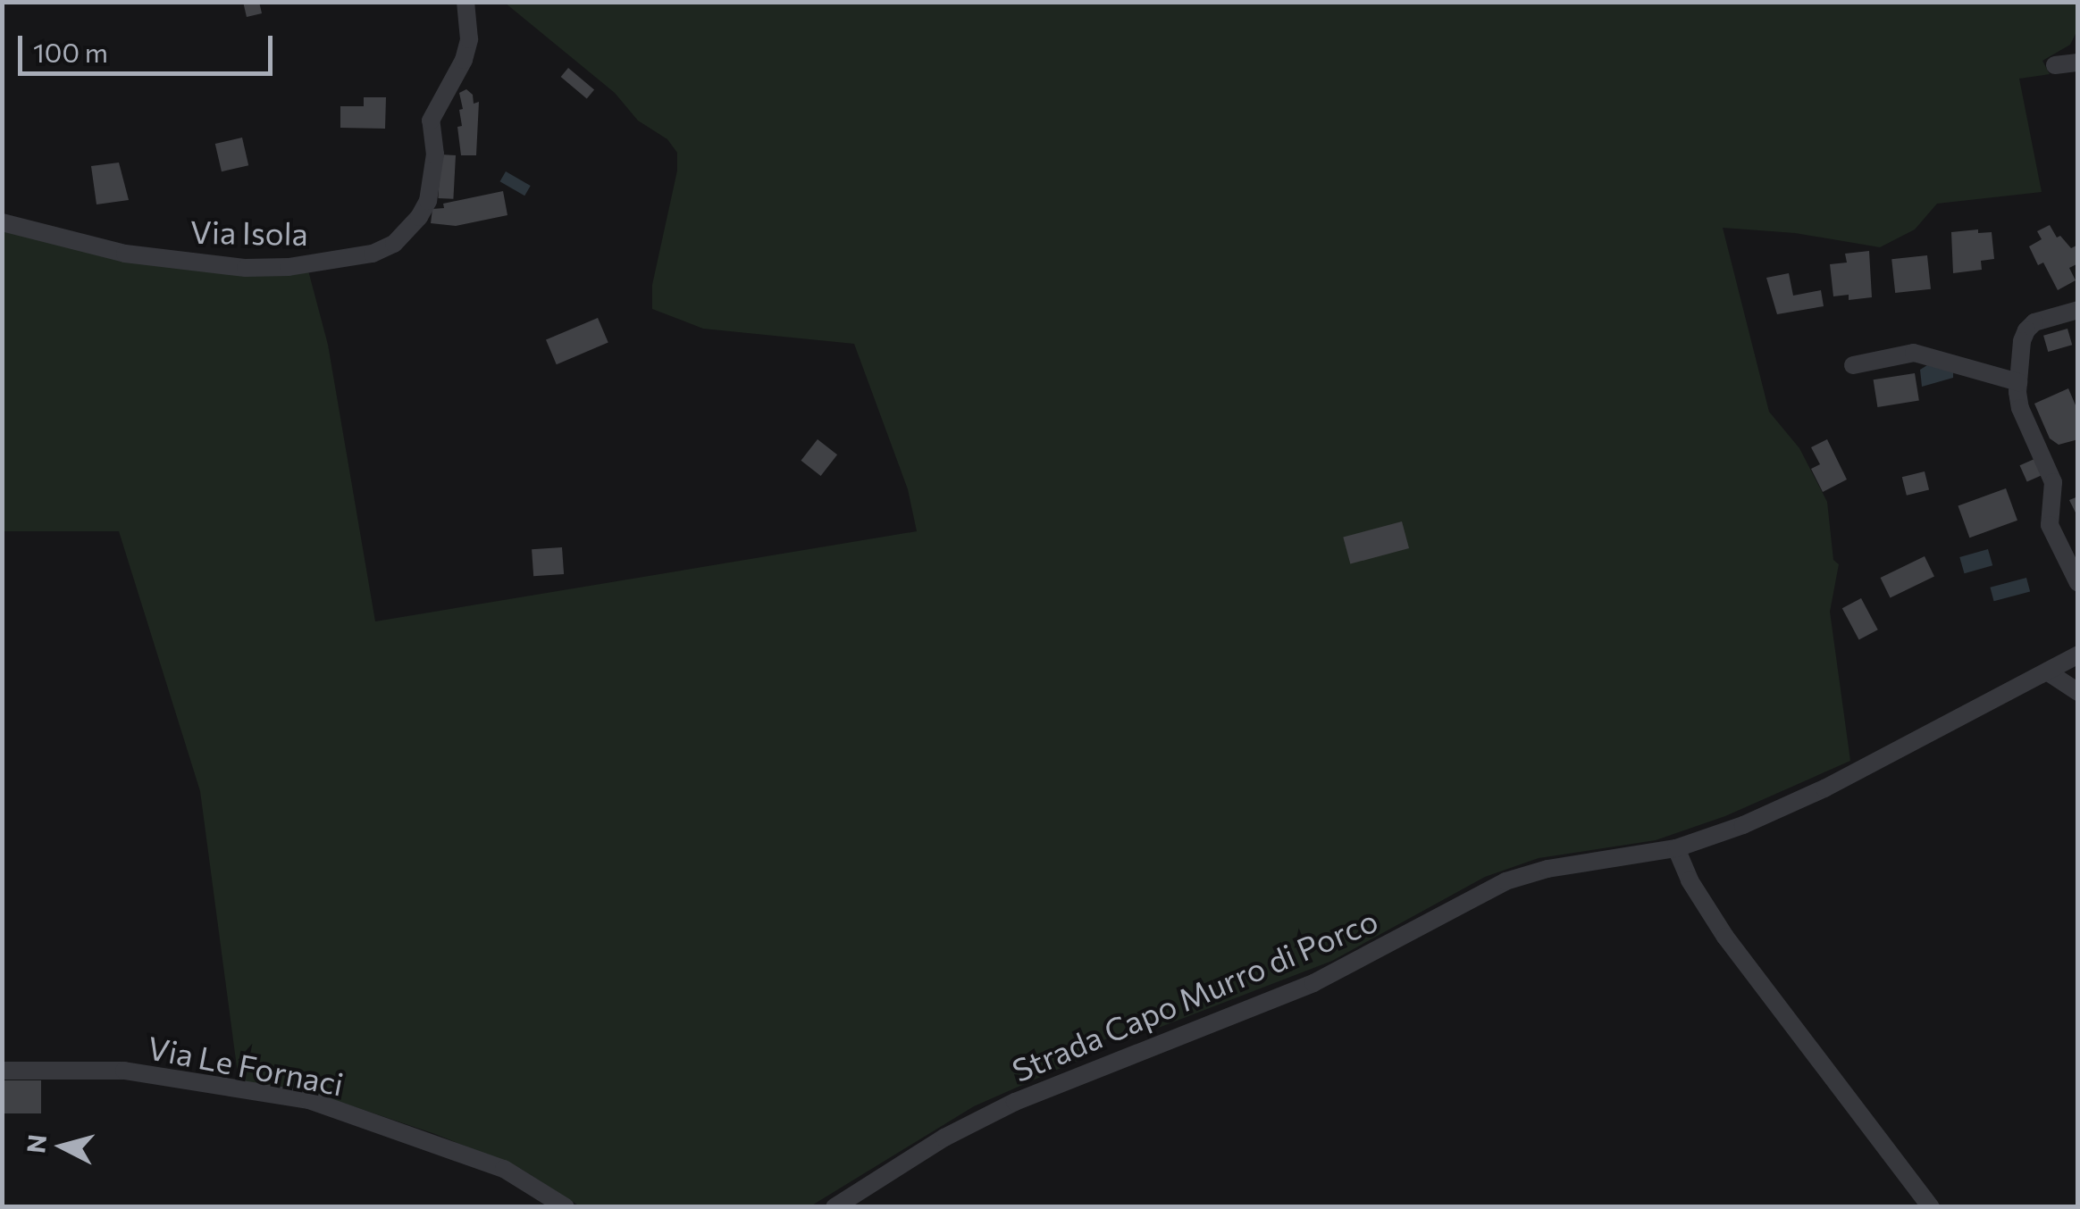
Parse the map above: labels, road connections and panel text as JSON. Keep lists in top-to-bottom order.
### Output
{
  "streets": {
    "street": ["Via Isola", "Strada Capo Murro di Porco", "Via Le Fornaci"]
  },
  "scale_bar": "100 m",
  "north": "left"
}
